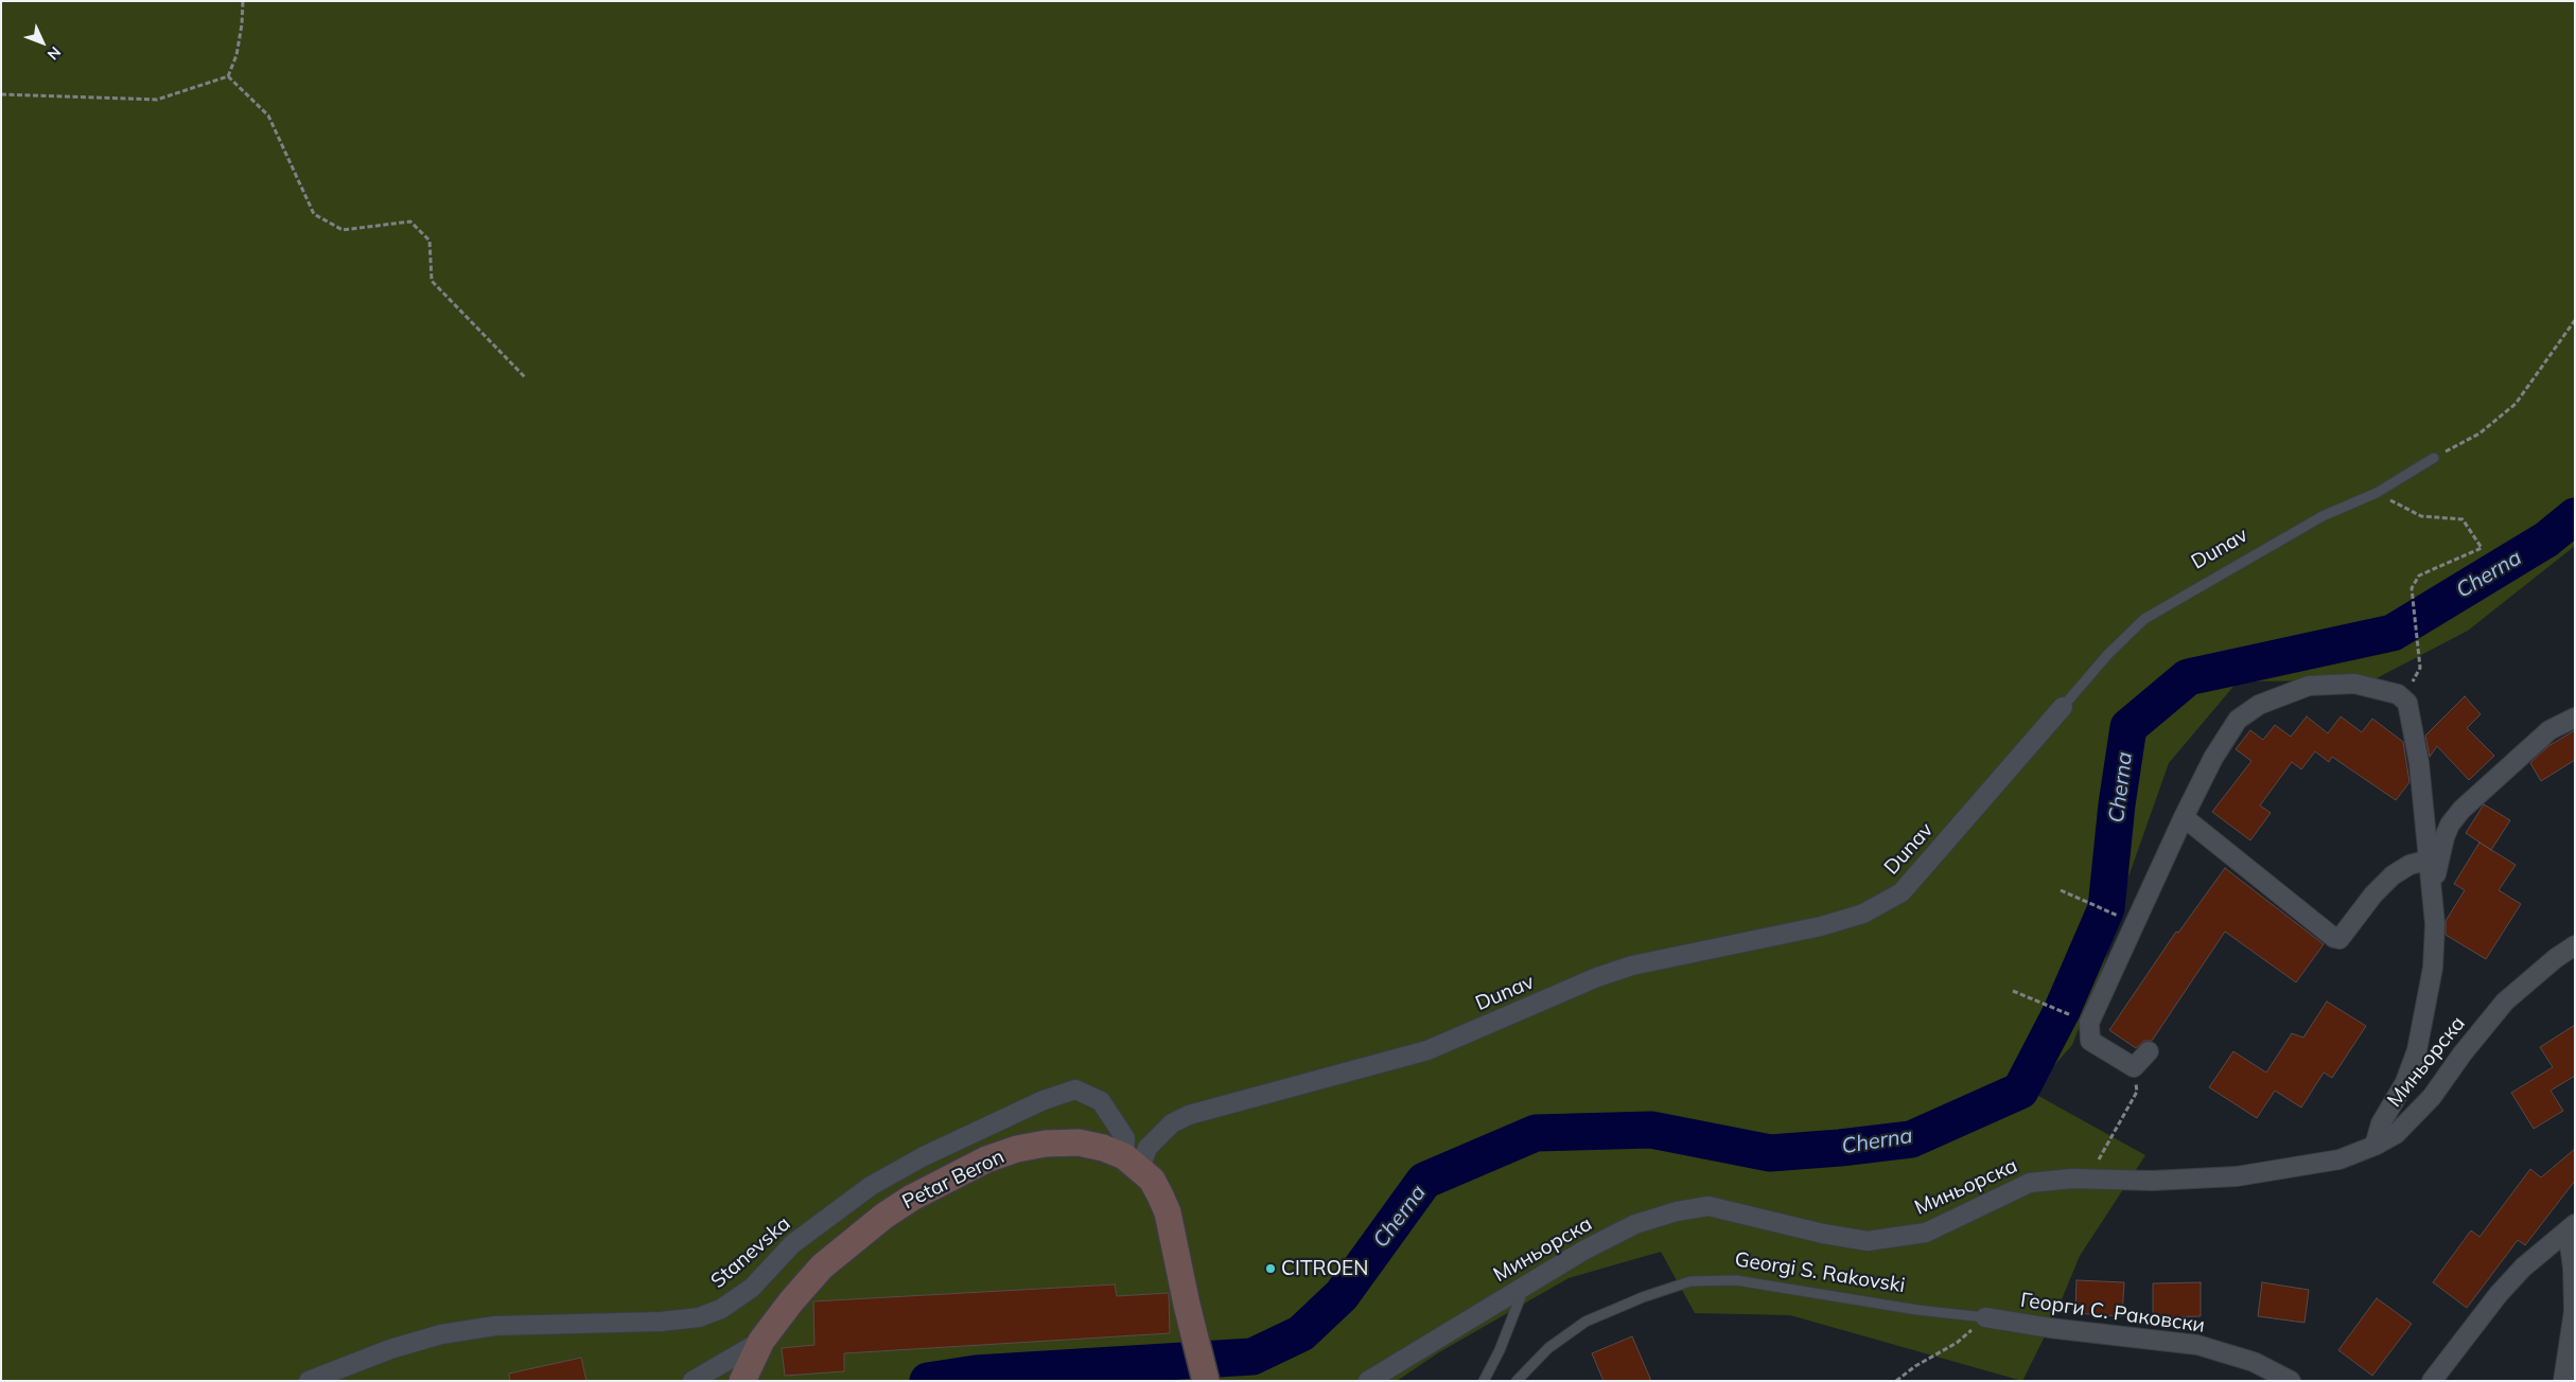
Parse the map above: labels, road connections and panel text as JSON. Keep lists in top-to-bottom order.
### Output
{
  "streets": {
    "main road": ["Petar Beron"],
    "street": [
      "Dunav",
      "Миньорска",
      "Stanevska",
      "Георги С. Раковски"
    ],
    "lane": ["Georgi S. Rakovski"]
  },
  "crossings": [
    ["Dunav", "Petar Beron"],
    ["Dunav", "Stanevska"],
    ["Petar Beron", "Stanevska"],
    ["Georgi S. Rakovski", "Георги С. Раковски"]
  ],
  "water": ["Cherna"],
  "places": ["CITROEN"],
  "north": "bottom right"
}
